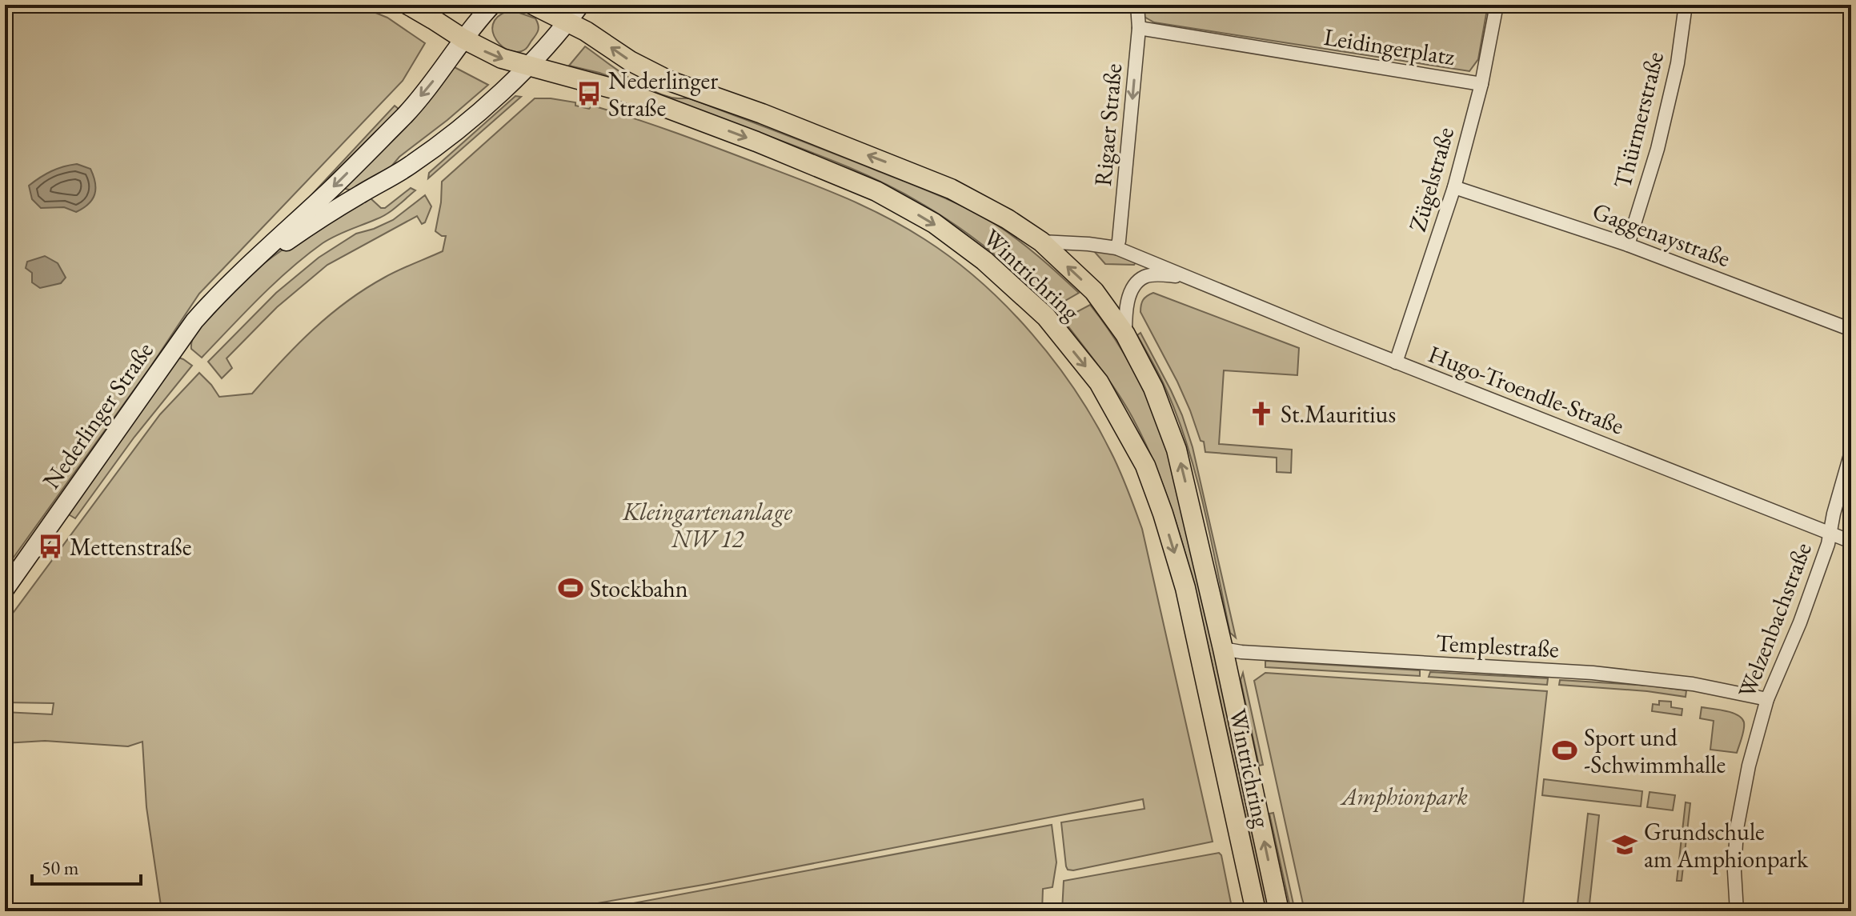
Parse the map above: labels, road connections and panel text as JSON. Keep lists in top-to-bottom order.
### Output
{
  "streets": {
    "main road": ["Wintrichring"],
    "street": [
      "Leidingerplatz",
      "Thürmerstraße",
      "Rigaer Straße",
      "Zügelstraße",
      "Gaggenaystraße",
      "Hugo-Troendle-Straße",
      "Nederlinger Straße",
      "Welzenbachstraße",
      "Templestraße"
    ]
  },
  "crossings": [
    ["Leidingerplatz", "Rigaer Straße"],
    ["Leidingerplatz", "Zügelstraße"],
    ["Thürmerstraße", "Gaggenaystraße"],
    ["Rigaer Straße", "Hugo-Troendle-Straße"],
    ["Zügelstraße", "Gaggenaystraße"],
    ["Zügelstraße", "Hugo-Troendle-Straße"],
    ["Wintrichring", "Hugo-Troendle-Straße"],
    ["Wintrichring", "Nederlinger Straße"],
    ["Wintrichring", "Templestraße"],
    ["Hugo-Troendle-Straße", "Welzenbachstraße"],
    ["Welzenbachstraße", "Templestraße"]
  ],
  "one_way": ["Rigaer Straße"],
  "parks": ["Kleingartenanlage NW 12", "Amphionpark"],
  "places": {
    "bus stop": ["Nederlinger Straße", "Mettenstraße"],
    "church": ["St.Mauritius"],
    "sports": ["Stockbahn", "Sport und -Schwimmhalle"],
    "school or university": ["Grundschule am Amphionpark"]
  },
  "scale_bar": "50 m"
}
